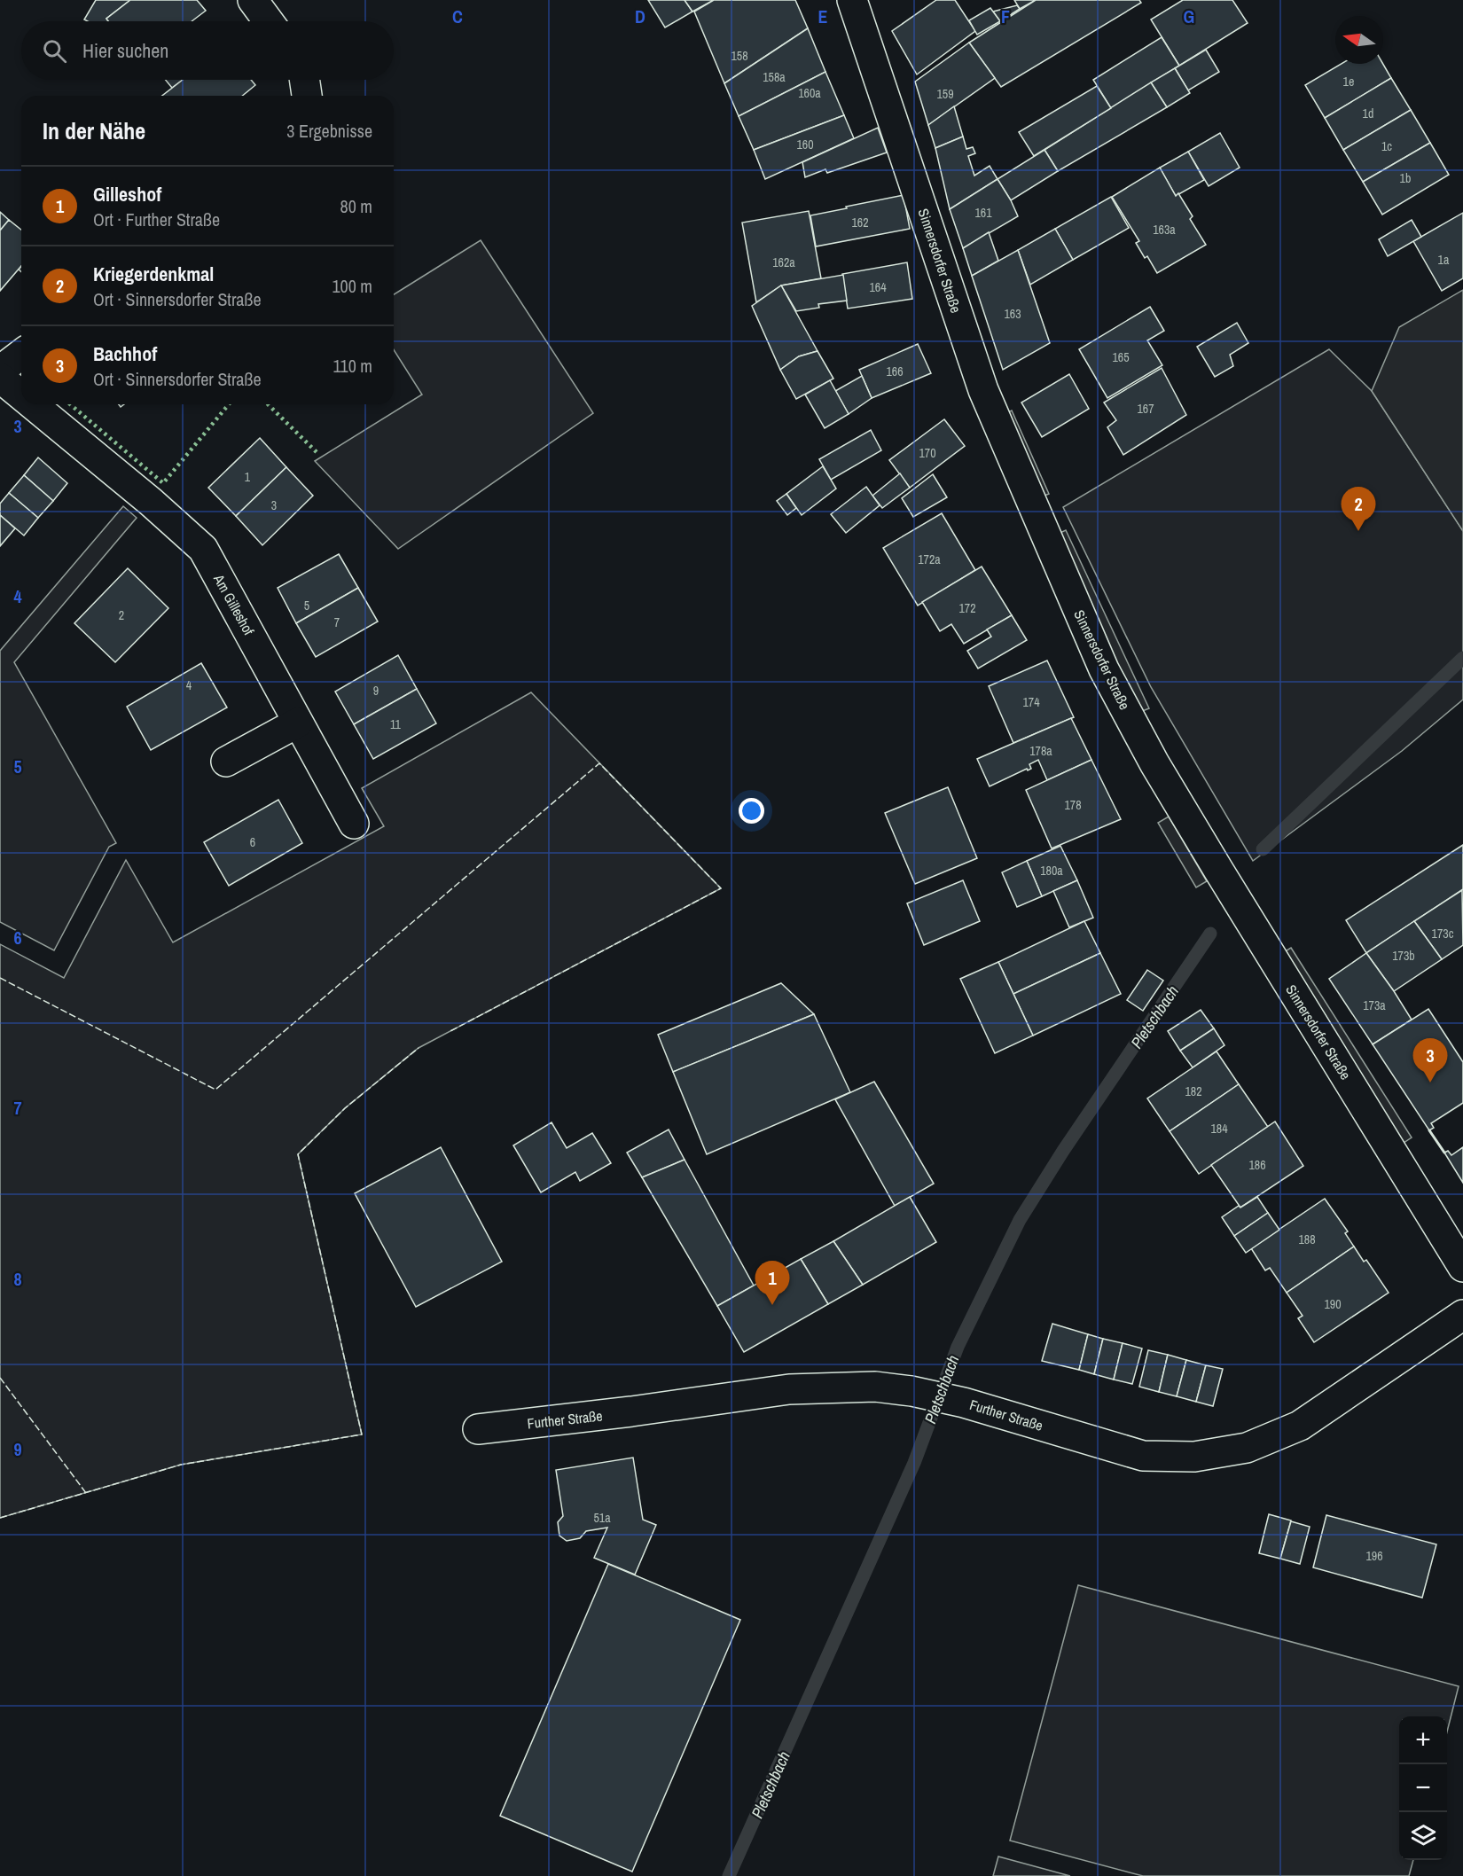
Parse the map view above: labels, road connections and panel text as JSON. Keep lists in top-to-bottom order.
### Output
{
  "streets": {
    "street": ["Sinnersdorfer Straße", "Am Gilleshof", "Further Straße"]
  },
  "water": ["Pletschbach"],
  "house_numbers": [
    "158",
    "158a",
    "1e",
    "160a",
    "159",
    "1d",
    "160",
    "1c",
    "1b",
    "161",
    "162",
    "163a",
    "1a",
    "162a",
    "164",
    "163",
    "165",
    "166",
    "167",
    "170",
    "1",
    "3",
    "172a",
    "5",
    "172",
    "2",
    "7",
    "4",
    "9",
    "174",
    "11",
    "178a",
    "178",
    "6",
    "180a",
    "173c",
    "173b",
    "173a",
    "182",
    "184",
    "186",
    "188",
    "190",
    "51a",
    "196"
  ],
  "north": "left",
  "page": {
    "search": "Hier suchen",
    "heading": ["In der Nähe", "3 Ergebnisse"],
    "list": [
      {
        "mark": "1",
        "name": "Gilleshof",
        "note": "Ort · Further Straße",
        "value": "80 m"
      },
      {
        "mark": "2",
        "name": "Kriegerdenkmal",
        "note": "Ort · Sinnersdorfer Straße",
        "value": "100 m"
      },
      {
        "mark": "3",
        "name": "Bachhof",
        "note": "Ort · Sinnersdorfer Straße",
        "value": "110 m"
      }
    ],
    "pins": ["2", "3", "1"],
    "map_buttons": ["+", "−"]
  },
  "grid": {
    "columns": [
      "C",
      "D",
      "E",
      "F",
      "G"
    ],
    "rows": [
      "3",
      "4",
      "5",
      "6",
      "7",
      "8",
      "9"
    ]
  }
}
